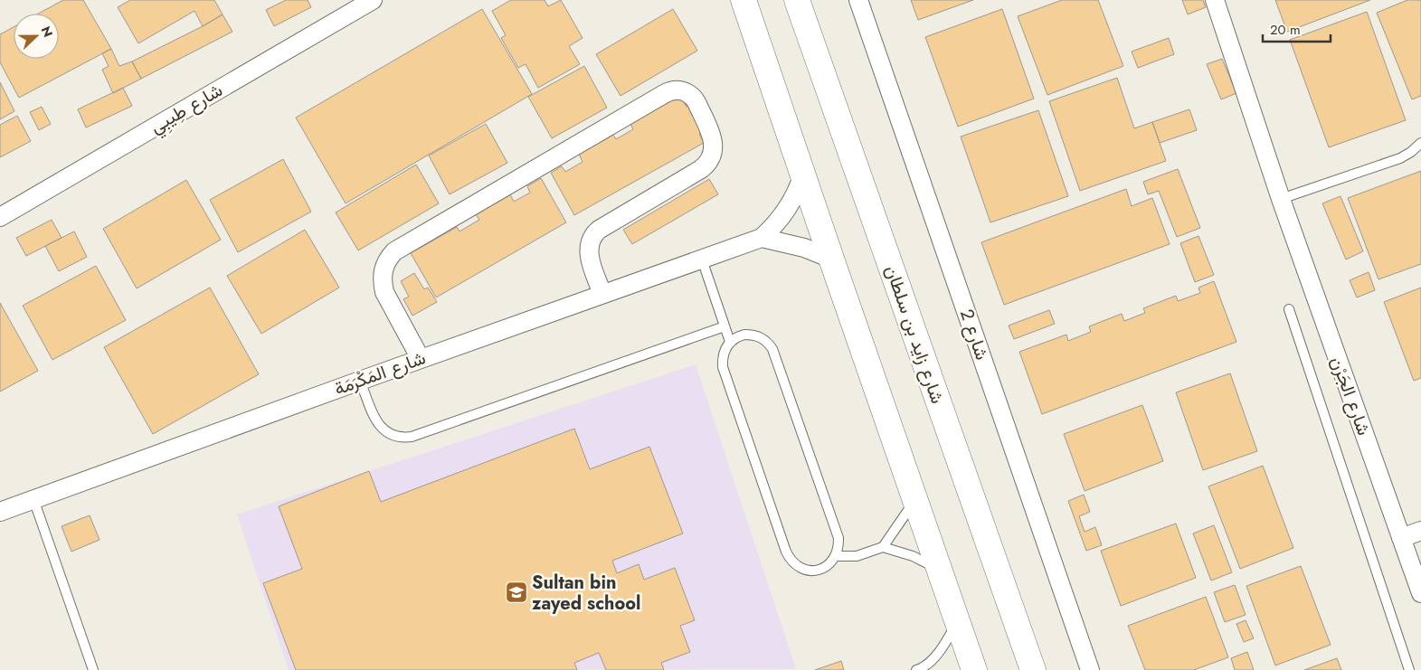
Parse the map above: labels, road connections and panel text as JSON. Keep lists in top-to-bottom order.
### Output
{
  "streets": {
    "main road": ["شارع زايد بن سلطان"],
    "street": [
      "شارع طِيبِي",
      "شارع 2",
      "شارع المَكْرَمَة",
      "شارع الجَرْن"
    ]
  },
  "places": {
    "school or university": ["Sultan bin zayed school"]
  },
  "scale_bar": "20 m",
  "north": "right"
}
